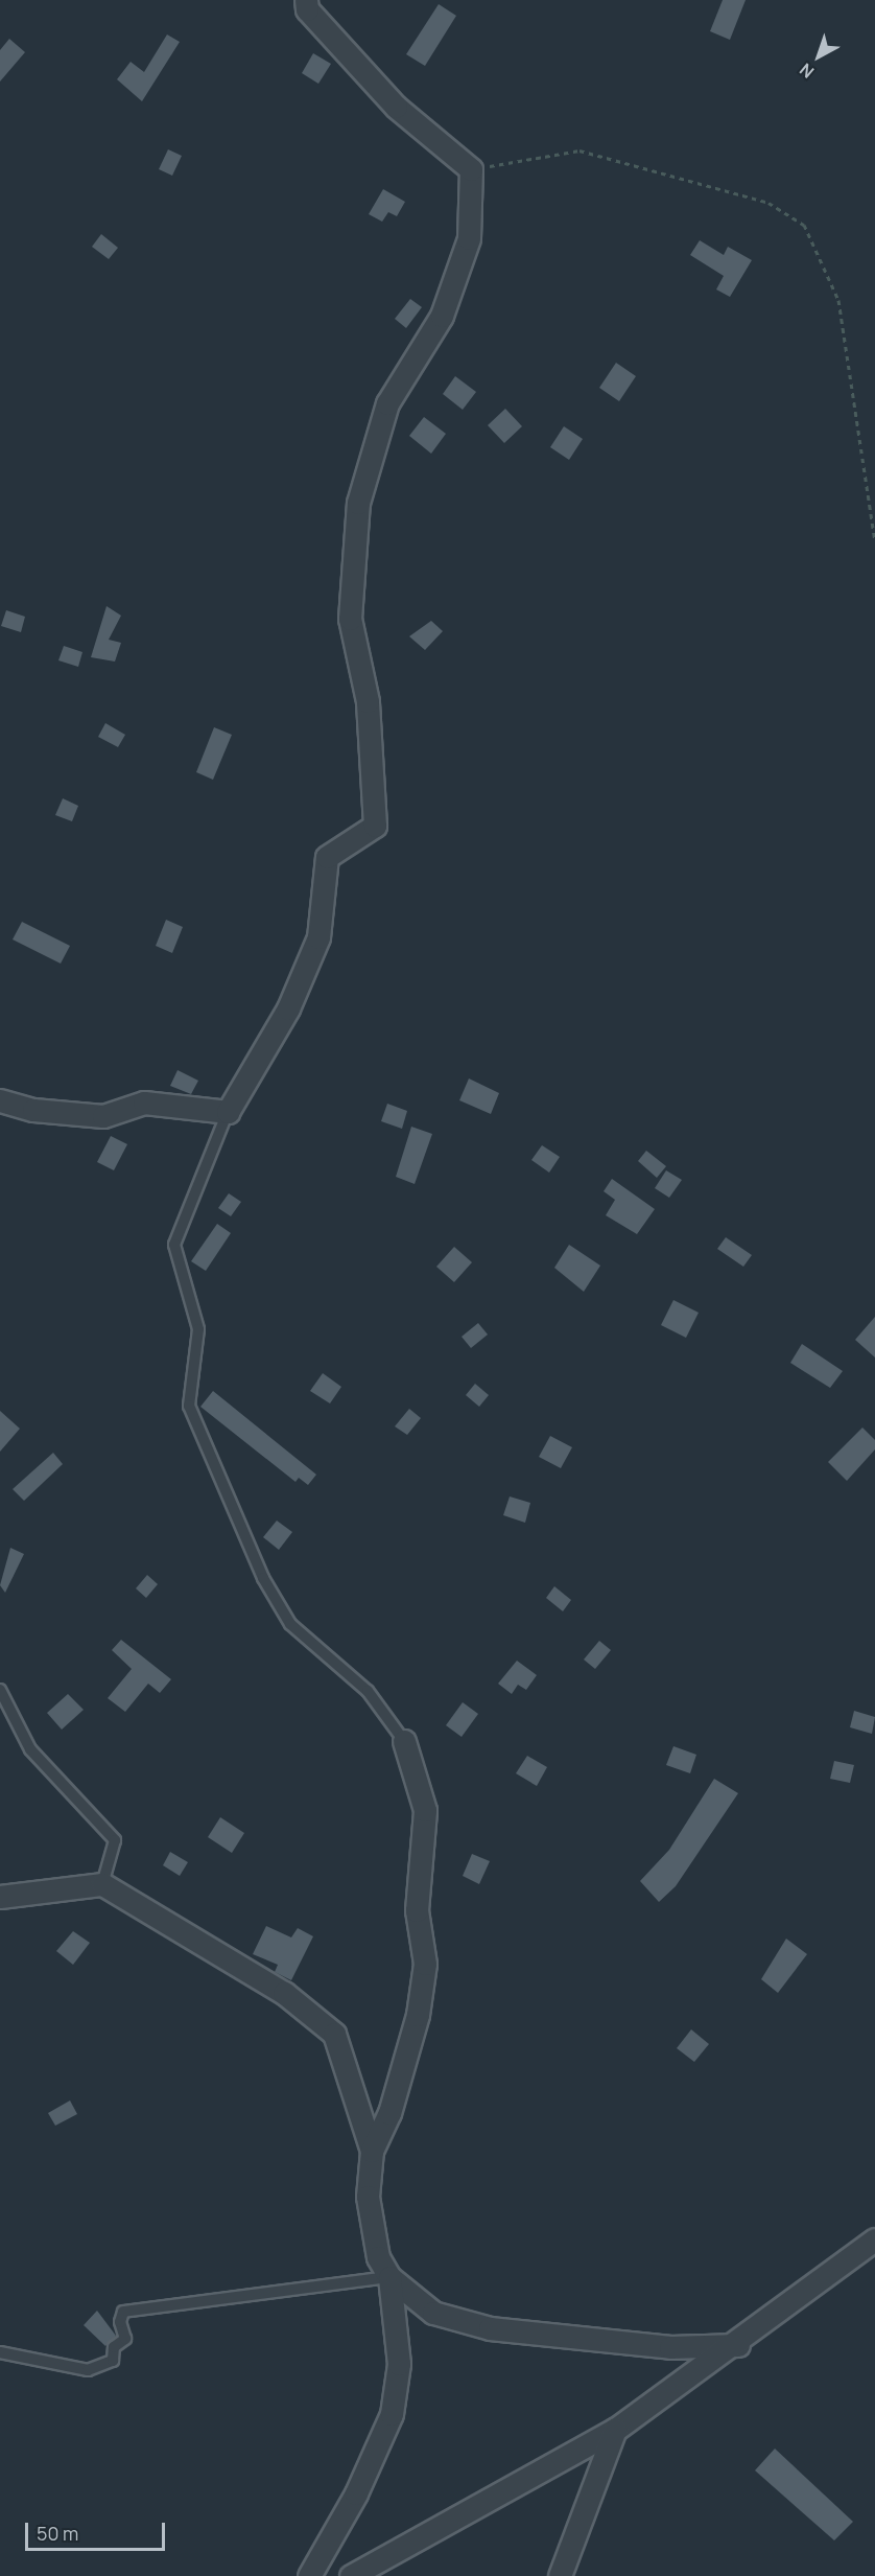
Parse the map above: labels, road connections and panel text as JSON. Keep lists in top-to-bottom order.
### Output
{
  "scale_bar": "50 m",
  "north": "bottom left"
}
